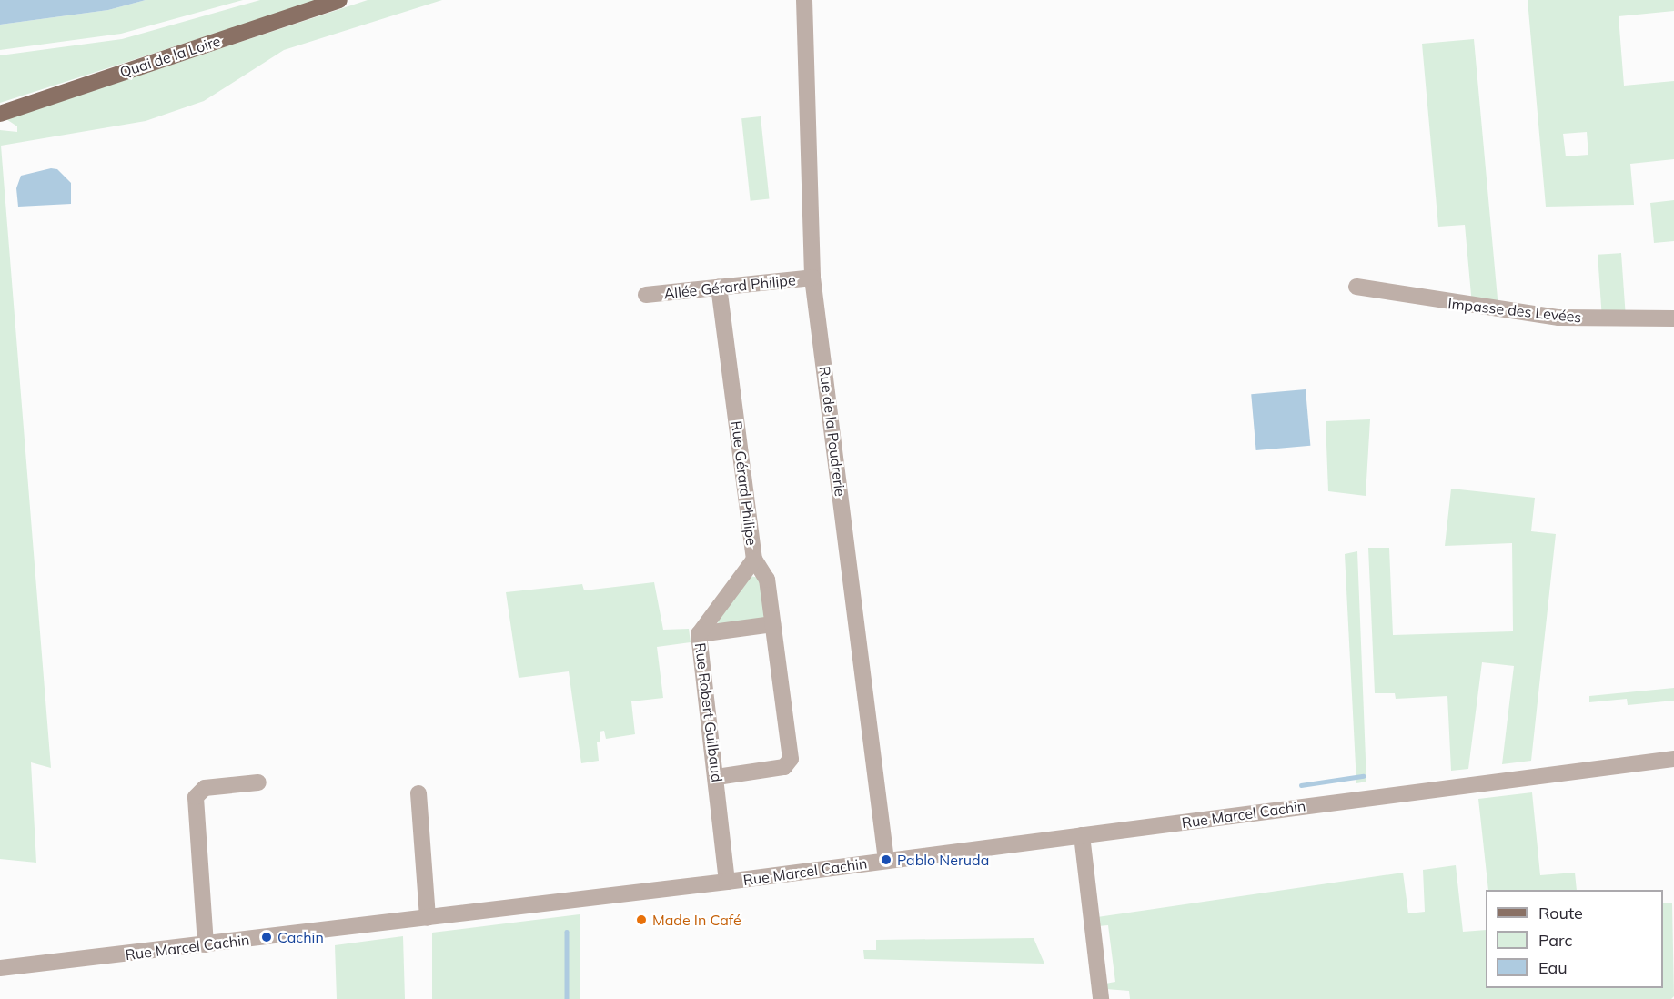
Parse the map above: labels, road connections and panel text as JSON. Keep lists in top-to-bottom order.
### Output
{
  "streets": {
    "main road": ["Quai de la Loire"],
    "street": [
      "Allée Gérard Philipe",
      "Impasse des Levées",
      "Rue de la Poudrerie",
      "Rue Gérard Philipe",
      "Rue Robert Guilbaud",
      "Rue Marcel Cachin"
    ]
  },
  "crossings": [
    ["Allée Gérard Philipe", "Rue de la Poudrerie"],
    ["Allée Gérard Philipe", "Rue Gérard Philipe"],
    ["Rue de la Poudrerie", "Rue Marcel Cachin"],
    ["Rue Gérard Philipe", "Rue Robert Guilbaud"],
    ["Rue Robert Guilbaud", "Rue Marcel Cachin"]
  ],
  "places": ["Pablo Neruda", "Made In Café", "Cachin"],
  "legend": ["Route", "Parc", "Eau"]
}
